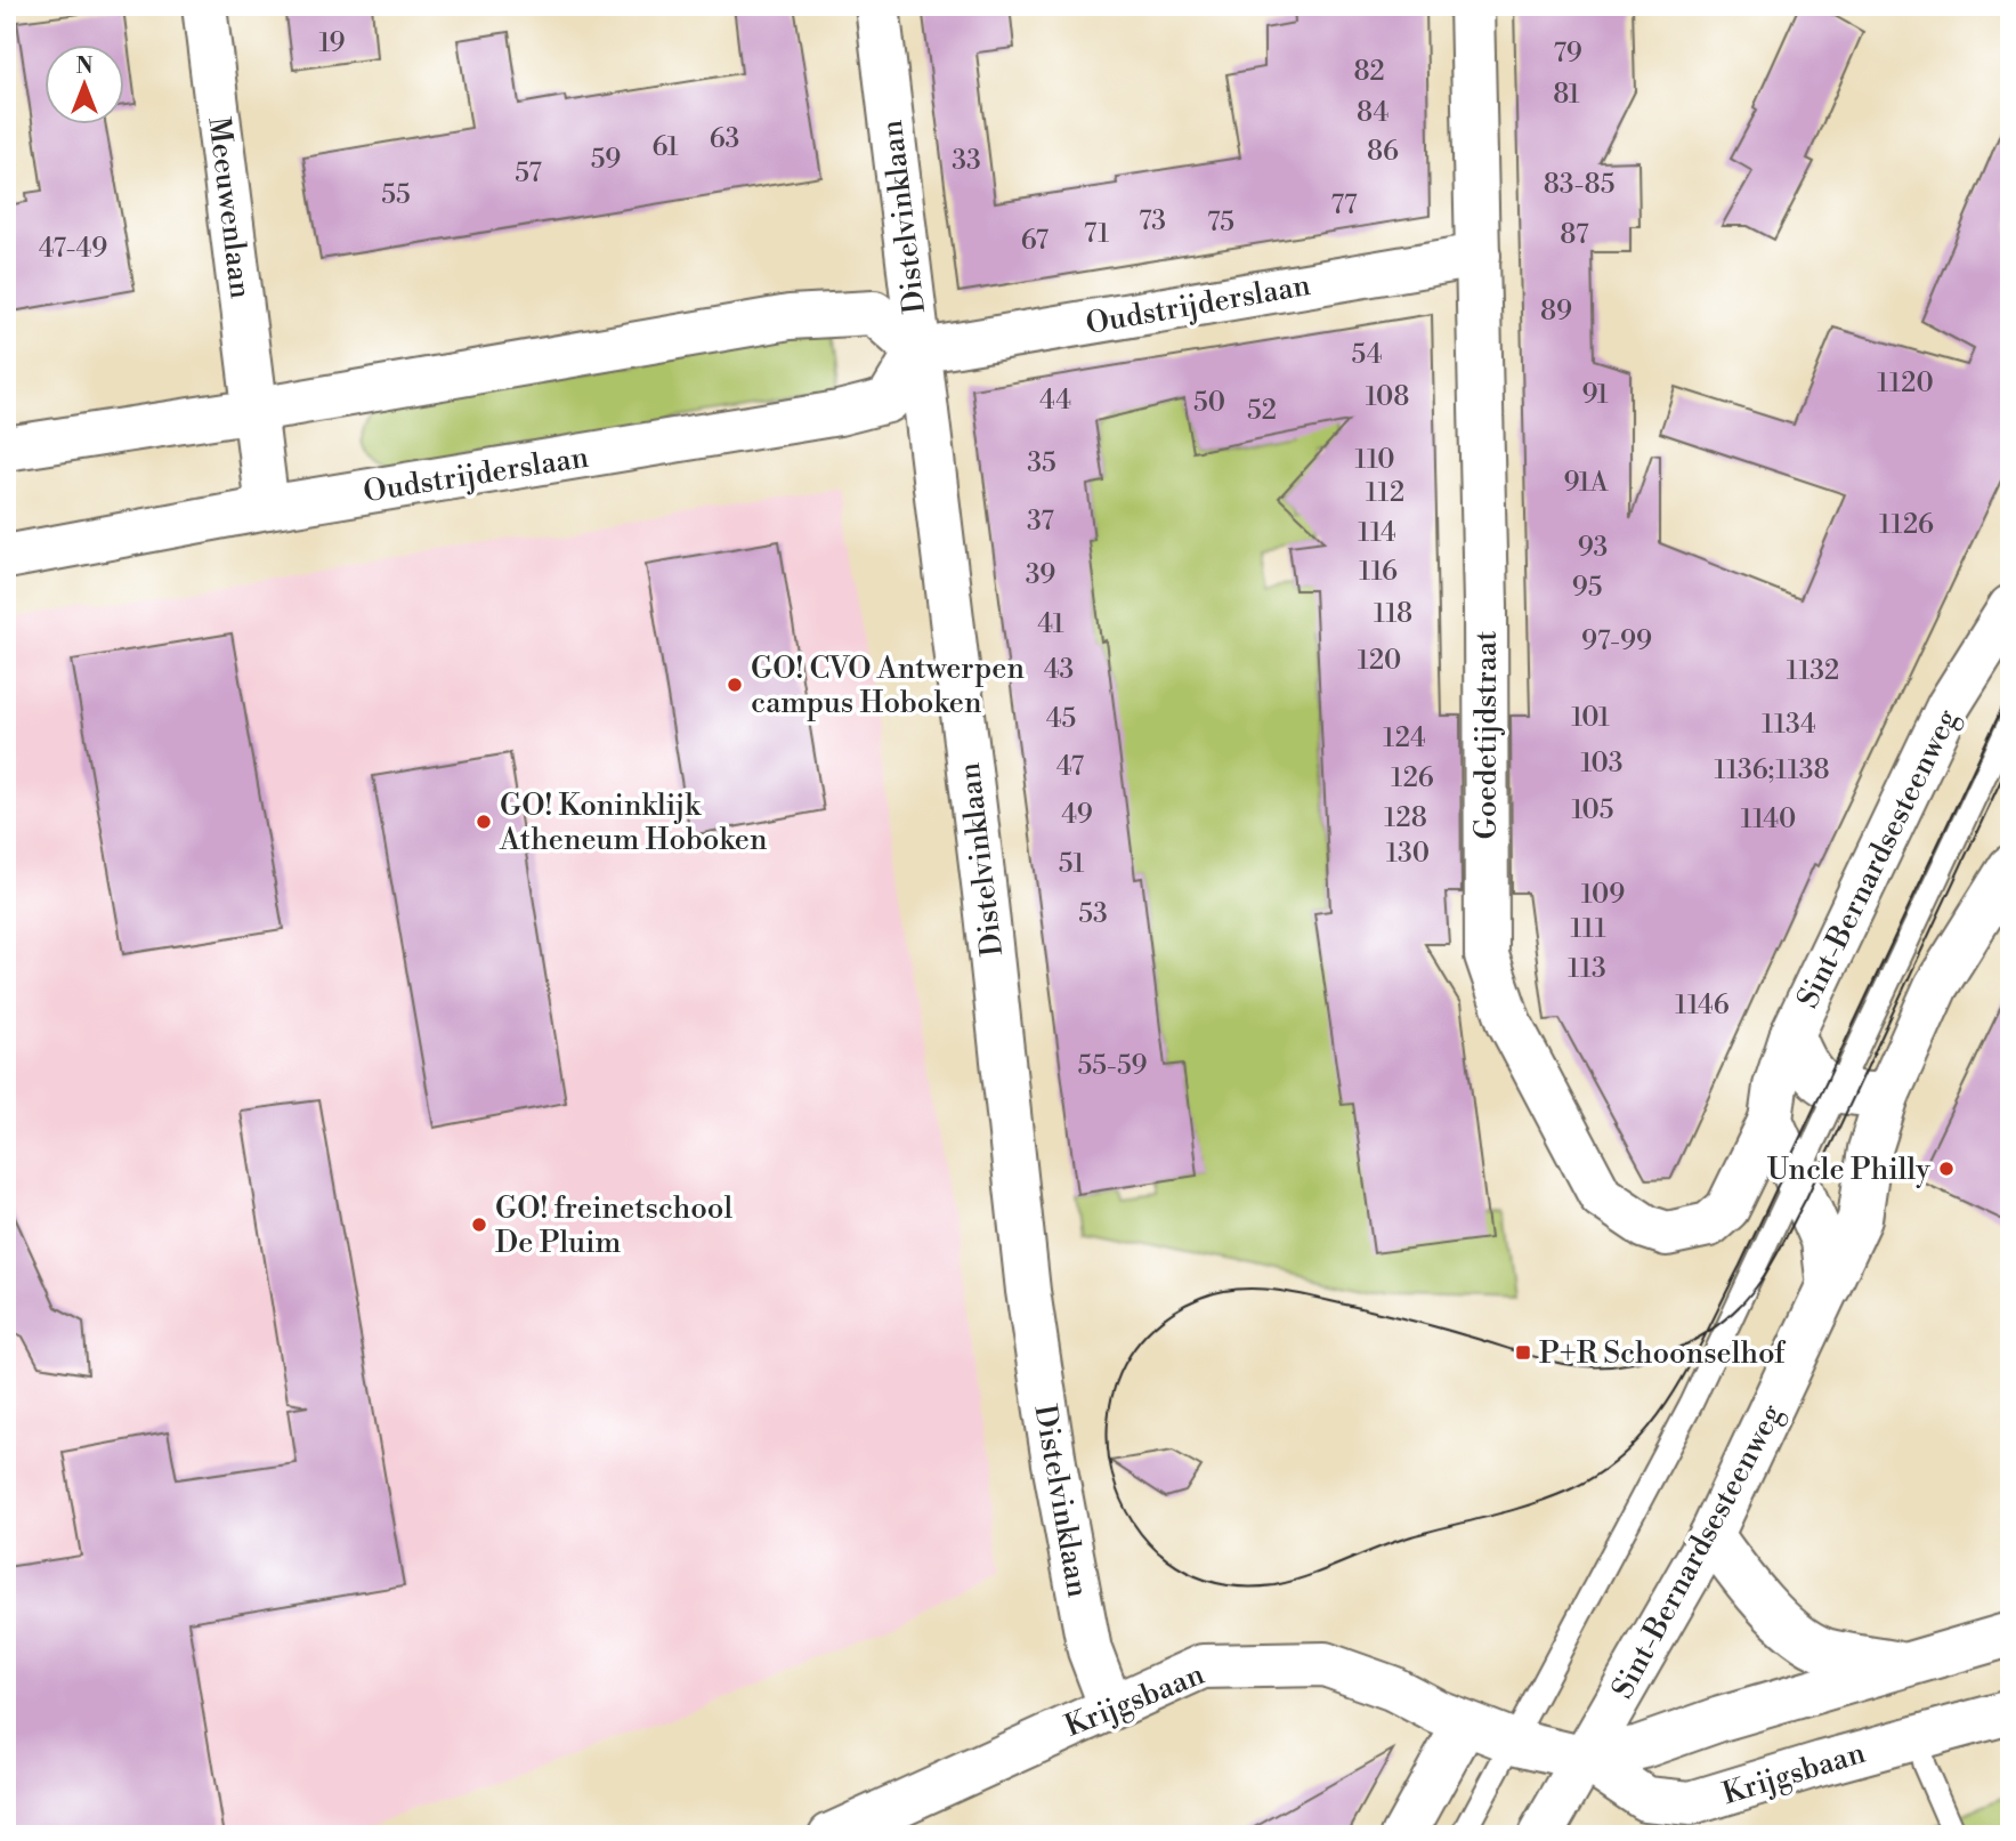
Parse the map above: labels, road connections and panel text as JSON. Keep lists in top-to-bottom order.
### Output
{
  "streets": {
    "street": [
      "Meeuwenlaan",
      "Distelvinklaan",
      "Oudstrijderslaan",
      "Goedetijdstraat",
      "Sint-Bernardsesteenweg",
      "Krijgsbaan"
    ]
  },
  "crossings": [
    ["Meeuwenlaan", "Oudstrijderslaan"],
    ["Distelvinklaan", "Oudstrijderslaan"],
    ["Distelvinklaan", "Krijgsbaan"],
    ["Oudstrijderslaan", "Goedetijdstraat"],
    ["Goedetijdstraat", "Sint-Bernardsesteenweg"],
    ["Sint-Bernardsesteenweg", "Krijgsbaan"]
  ],
  "places": {
    "other": [
      "GO! CVO Antwerpen campus Hoboken",
      "GO! Koninklijk Atheneum Hoboken",
      "Uncle Philly",
      "GO! freinetschool De Pluim"
    ],
    "transit": ["P+R Schoonselhof"]
  },
  "house_numbers": [
    "19",
    "79",
    "82",
    "81",
    "84",
    "63",
    "61",
    "86",
    "59",
    "33",
    "57",
    "83-85",
    "55",
    "77",
    "73",
    "75",
    "71",
    "87",
    "67",
    "47-49",
    "89",
    "54",
    "1120",
    "91",
    "108",
    "44",
    "50",
    "52",
    "110",
    "35",
    "91A",
    "112",
    "37",
    "1126",
    "114",
    "93",
    "116",
    "39",
    "95",
    "118",
    "41",
    "97-99",
    "120",
    "43",
    "1132",
    "101",
    "45",
    "1134",
    "124",
    "103",
    "47",
    "1136;1138",
    "126",
    "105",
    "49",
    "128",
    "1140",
    "130",
    "51",
    "109",
    "53",
    "111",
    "113",
    "1146",
    "55-59"
  ],
  "north": "top"
}
